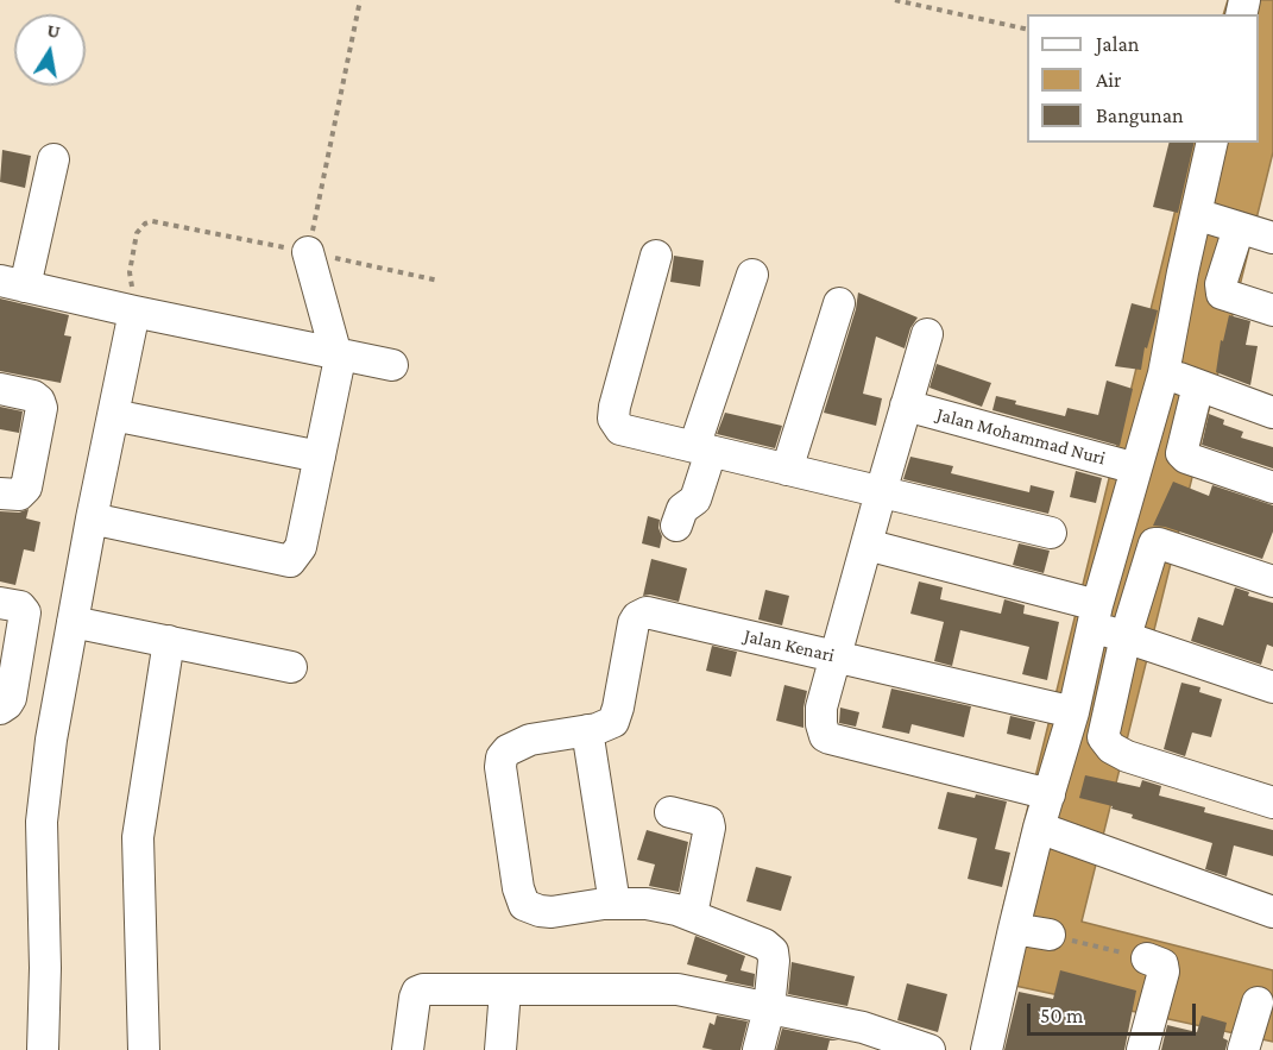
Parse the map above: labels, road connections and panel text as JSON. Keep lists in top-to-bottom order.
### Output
{
  "streets": {
    "street": ["Jalan Mohammad Nuri", "Jalan Kenari"]
  },
  "legend": ["Jalan", "Air", "Bangunan"],
  "scale_bar": "50 m",
  "north": "top"
}
